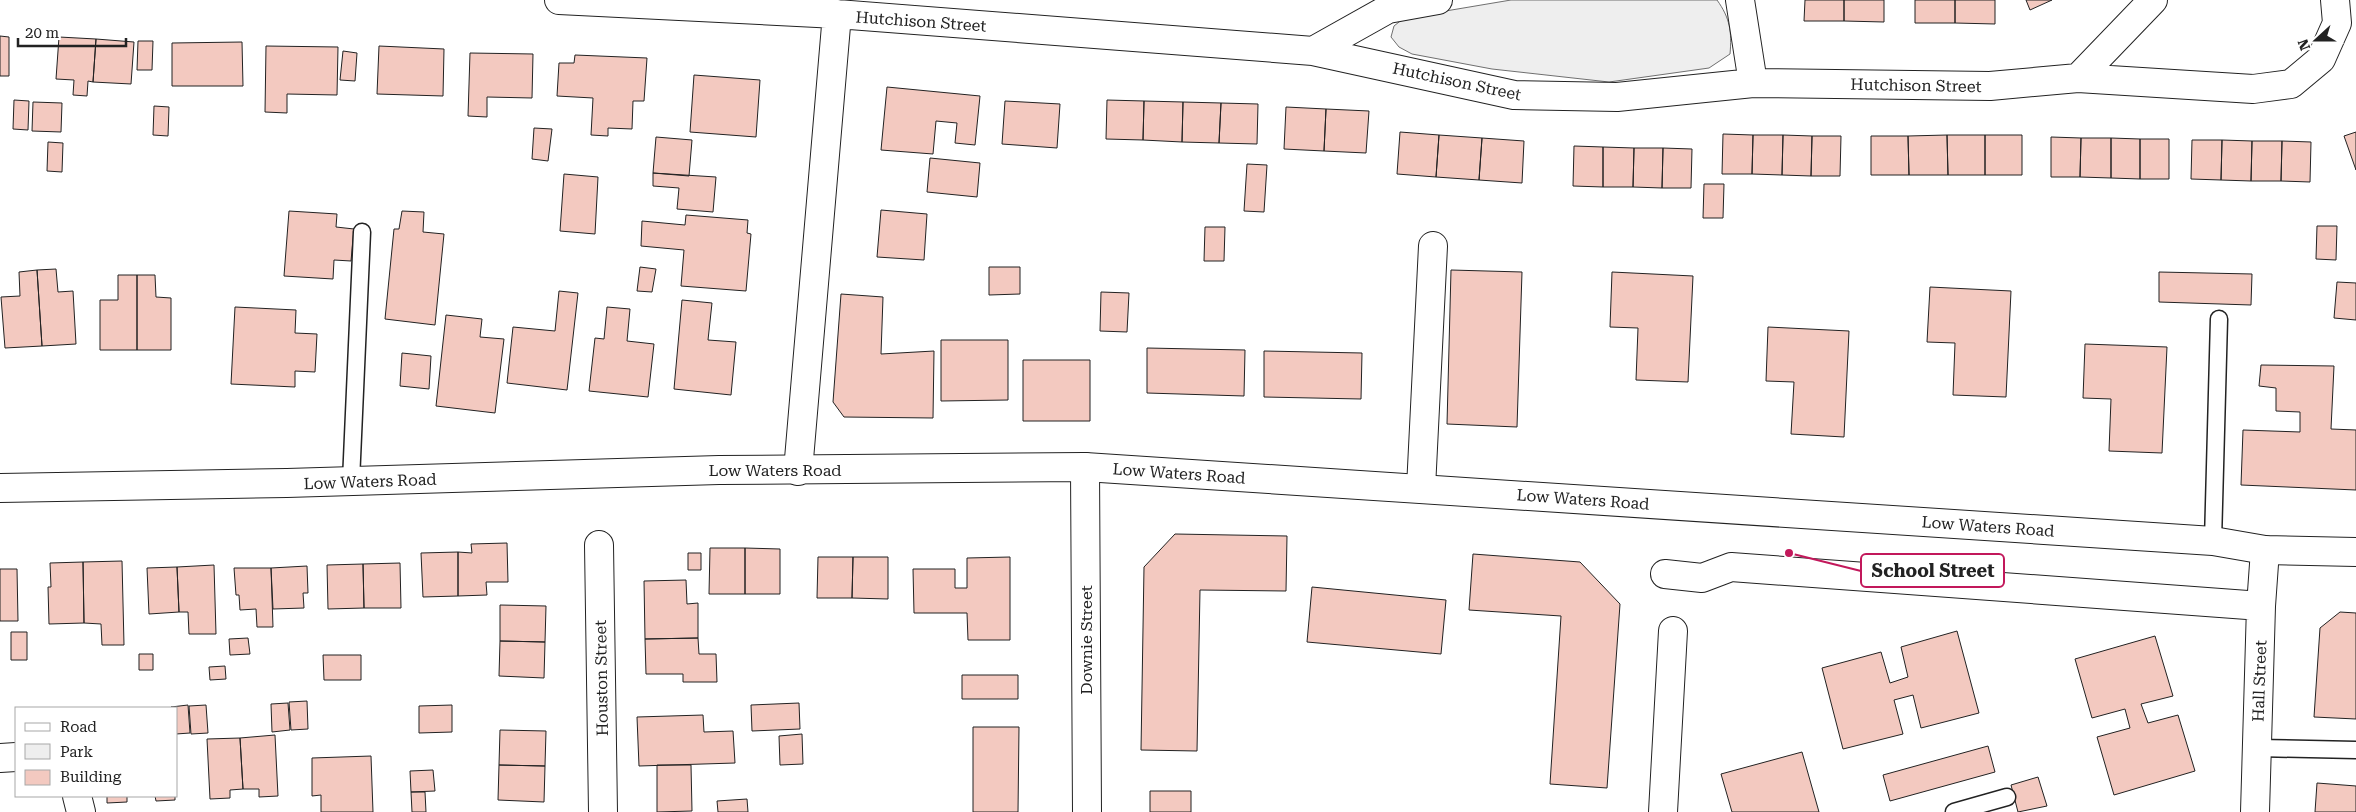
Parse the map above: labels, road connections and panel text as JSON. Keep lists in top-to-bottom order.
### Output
{
  "streets": {
    "street": [
      "Hutchison Street",
      "Low Waters Road",
      "Downie Street",
      "Houston Street",
      "Hall Street"
    ]
  },
  "crossings": [
    ["Hutchison Street", "Low Waters Road"],
    ["Low Waters Road", "Downie Street"],
    ["Low Waters Road", "Hall Street"]
  ],
  "places": ["School Street"],
  "legend": ["Road", "Park", "Building"],
  "scale_bar": "20 m",
  "north": "left"
}
